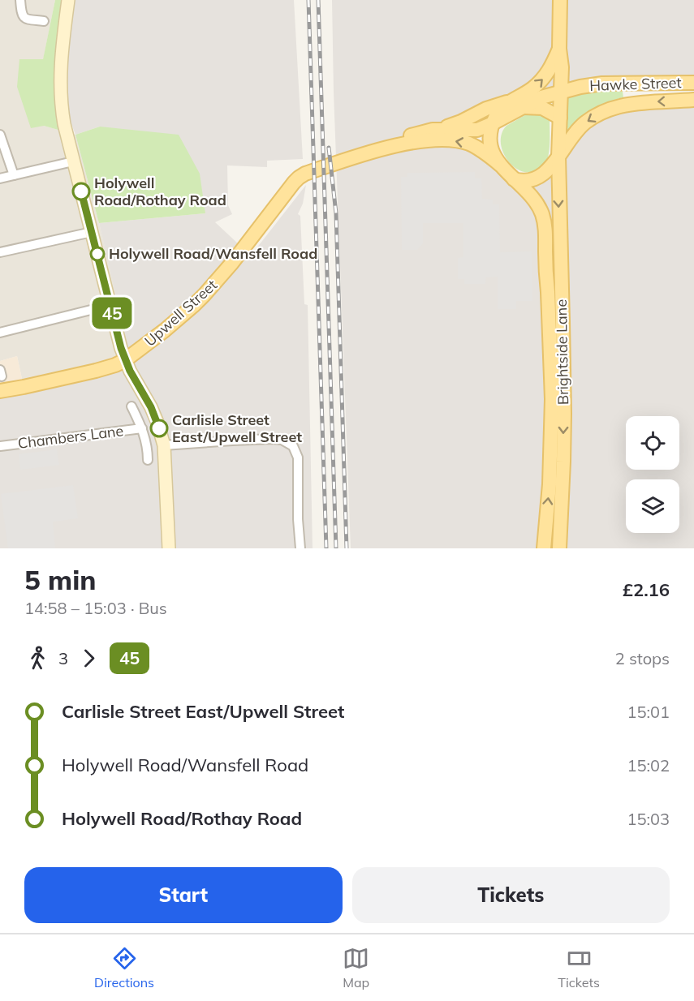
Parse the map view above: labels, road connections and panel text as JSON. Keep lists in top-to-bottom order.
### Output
{
  "streets": {
    "main road": ["Hawke Street", "Upwell Street", "Brightside Lane"],
    "street": ["Chambers Lane"]
  },
  "crossings": [
    ["Hawke Street", "Upwell Street"],
    ["Hawke Street", "Brightside Lane"],
    ["Upwell Street", "Brightside Lane"]
  ],
  "places": ["Holywell Road/Rothay Road", "Holywell Road/Wansfell Road", "Carlisle Street East/Upwell Street"],
  "lines": ["bus line 45"],
  "page": {
    "on_map": "45",
    "heading": ["5 min", "14:58 – 15:03 · Bus", "£2.16"],
    "legs": ["3", "45", "2 stops"],
    "list": [
      {
        "name": "Carlisle Street East/Upwell Street",
        "value": "15:01"
      },
      {
        "name": "Holywell Road/Wansfell Road",
        "value": "15:02"
      },
      {
        "name": "Holywell Road/Rothay Road",
        "value": "15:03"
      }
    ],
    "buttons": ["Start", "Tickets"],
    "tabs": ["Directions", "Map", "Tickets"]
  }
}
